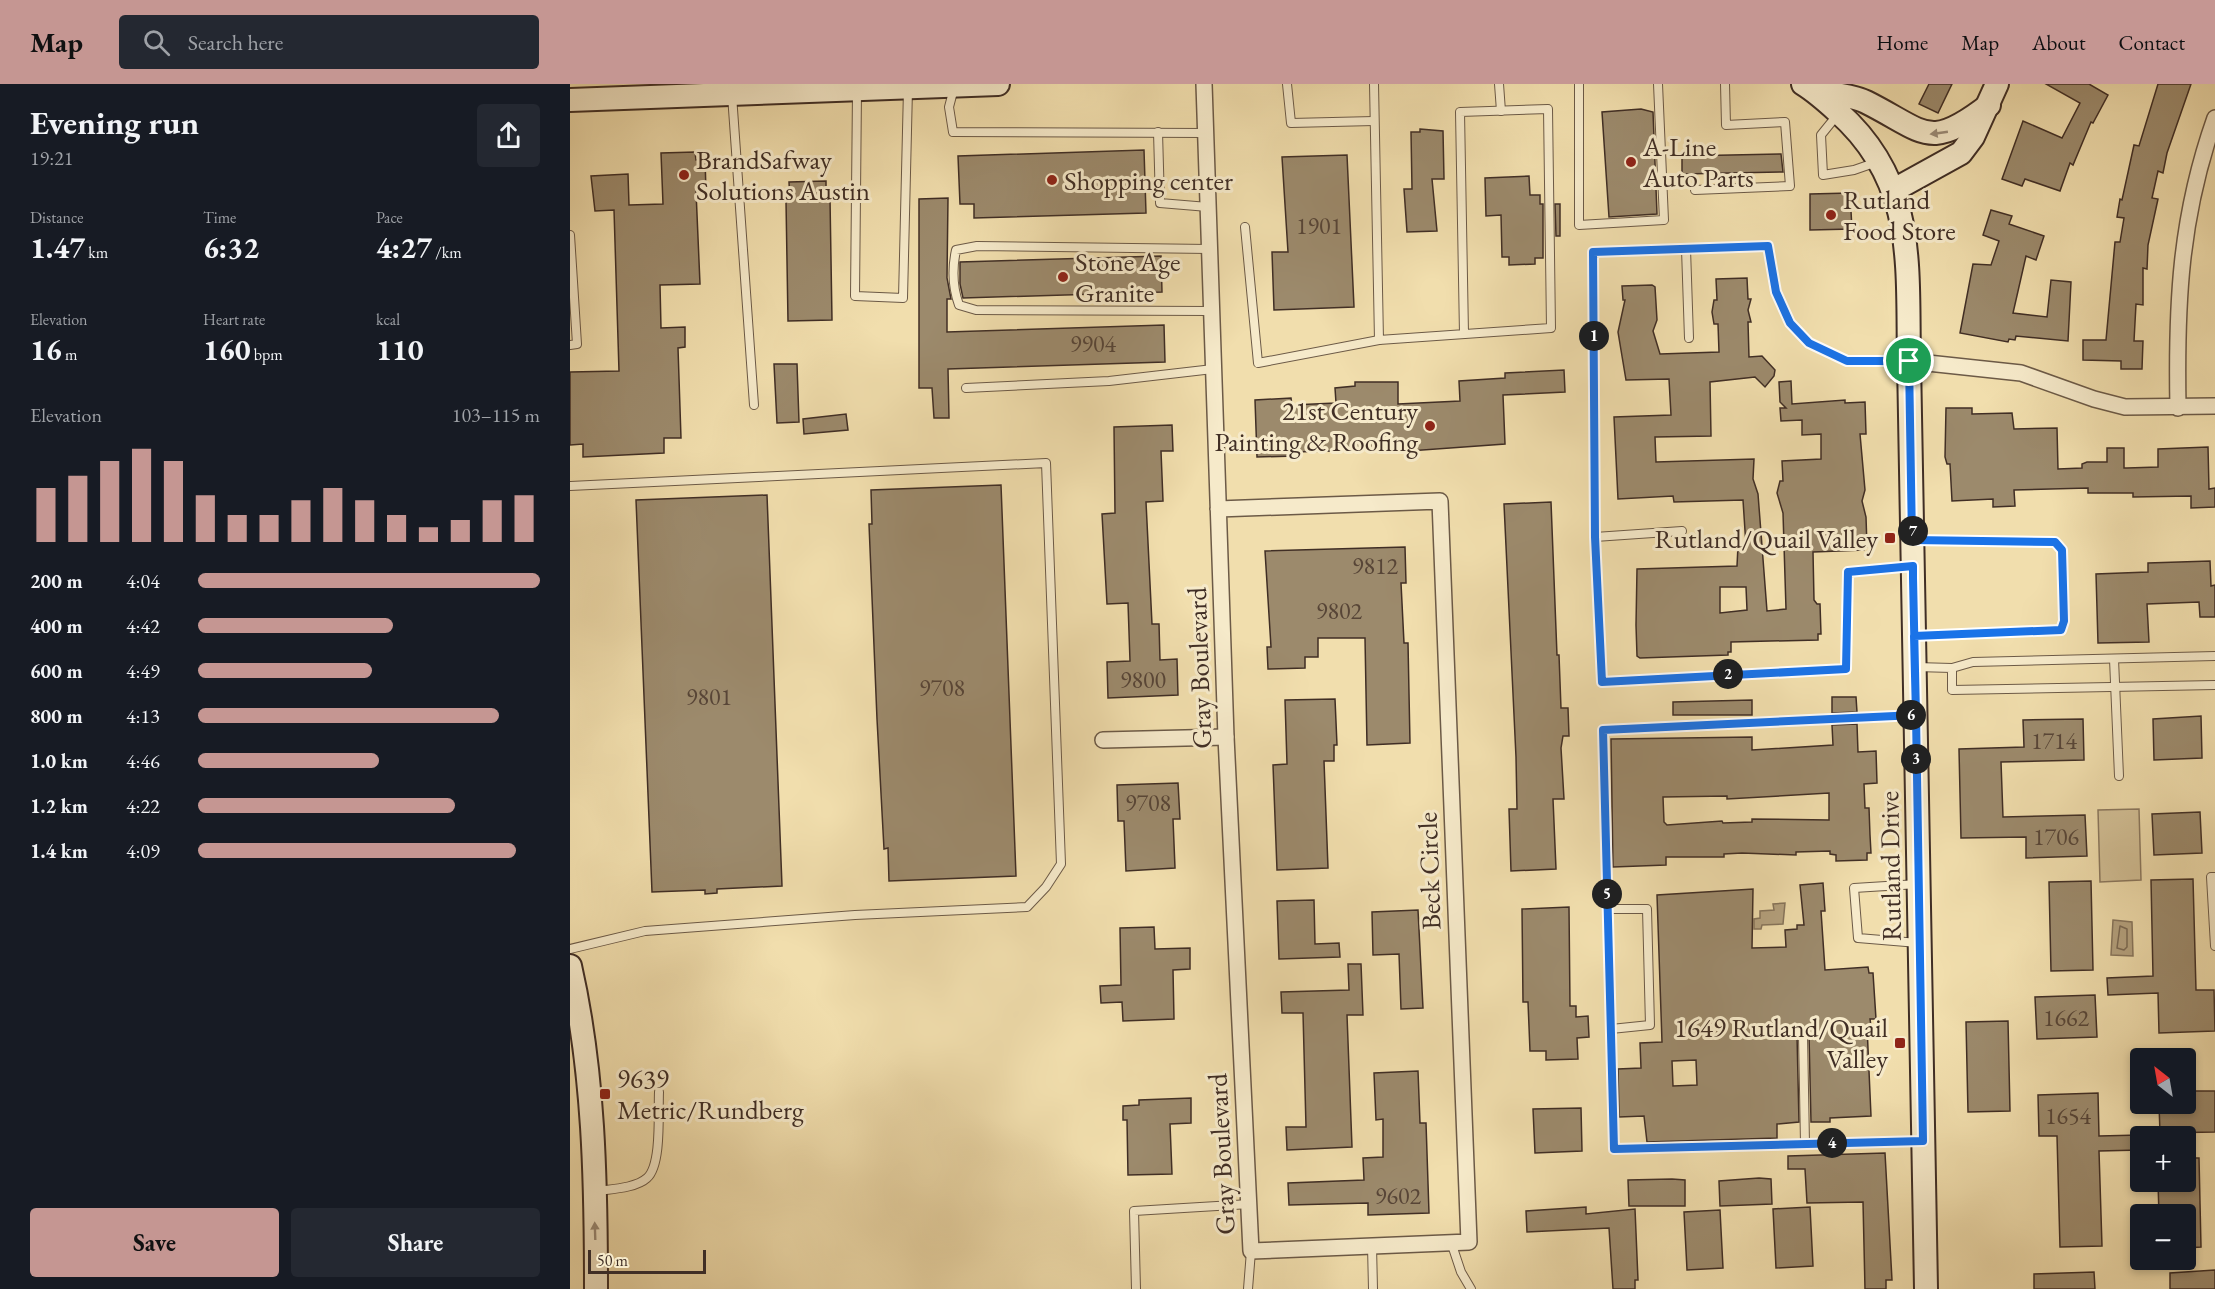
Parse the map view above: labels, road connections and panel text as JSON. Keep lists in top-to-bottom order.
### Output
{
  "streets": {
    "street": ["Gray Boulevard", "Rutland Drive", "Beck Circle"]
  },
  "crossings": [
    ["Gray Boulevard", "Beck Circle"]
  ],
  "places": {
    "other": [
      "A-Line Auto Parts",
      "BrandSafway Solutions Austin",
      "Shopping center",
      "Rutland Food Store",
      "Stone Age Granite",
      "21st Century Painting & Roofing"
    ],
    "transit": ["Rutland/Quail Valley", "1649 Rutland/Quail Valley", "9639 Metric/Rundberg"]
  },
  "house_numbers": [
    "1901",
    "9904",
    "9812",
    "9802",
    "9800",
    "9708",
    "9801",
    "1714",
    "9708",
    "1706",
    "1662",
    "1654",
    "9602"
  ],
  "scale_bar": "50 m",
  "north": "top left",
  "page": {
    "header": "Map",
    "search": "Search here",
    "nav": [
      "Home",
      "Map",
      "About",
      "Contact"
    ],
    "heading": ["Evening run", "19:21"],
    "stats": [
      ["Distance", "1.47 km"],
      ["Time", "6:32"],
      ["Pace", "4:27 /km"],
      ["Elevation", "16 m"],
      ["Heart rate", "160 bpm"],
      ["kcal", "110"]
    ],
    "pins": [
      "1",
      "7",
      "2",
      "6",
      "3",
      "5",
      "4"
    ],
    "chart": ["Elevation", "103–115 m"],
    "list": [
      {
        "name": "200 m",
        "note": "4:04"
      },
      {
        "name": "400 m",
        "note": "4:42"
      },
      {
        "name": "600 m",
        "note": "4:49"
      },
      {
        "name": "800 m",
        "note": "4:13"
      },
      {
        "name": "1.0 km",
        "note": "4:46"
      },
      {
        "name": "1.2 km",
        "note": "4:22"
      },
      {
        "name": "1.4 km",
        "note": "4:09"
      }
    ],
    "map_buttons": ["+", "−"],
    "buttons": ["Save", "Share"],
    "scale": "50 m"
  }
}
